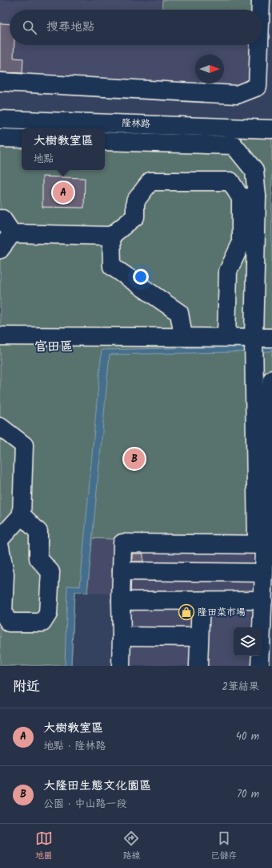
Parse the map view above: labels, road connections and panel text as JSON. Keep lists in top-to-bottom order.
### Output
{
  "streets": {
    "street": ["隆林路"]
  },
  "districts": ["官田區"],
  "places": {
    "shop": ["隆田菜市場"]
  },
  "north": "right",
  "page": {
    "search": "搜尋地點",
    "popup": ["大樹教室區", "地點"],
    "pins": ["A", "B"],
    "heading": ["附近", "2筆結果"],
    "list": [
      {
        "mark": "A",
        "name": "大樹教室區",
        "note": "地點 · 隆林路",
        "value": "40 m"
      },
      {
        "mark": "B",
        "name": "大隆田生態文化園區",
        "note": "公園 · 中山路一段",
        "value": "70 m"
      }
    ],
    "nav": ["地圖", "路線", "已儲存"]
  }
}
